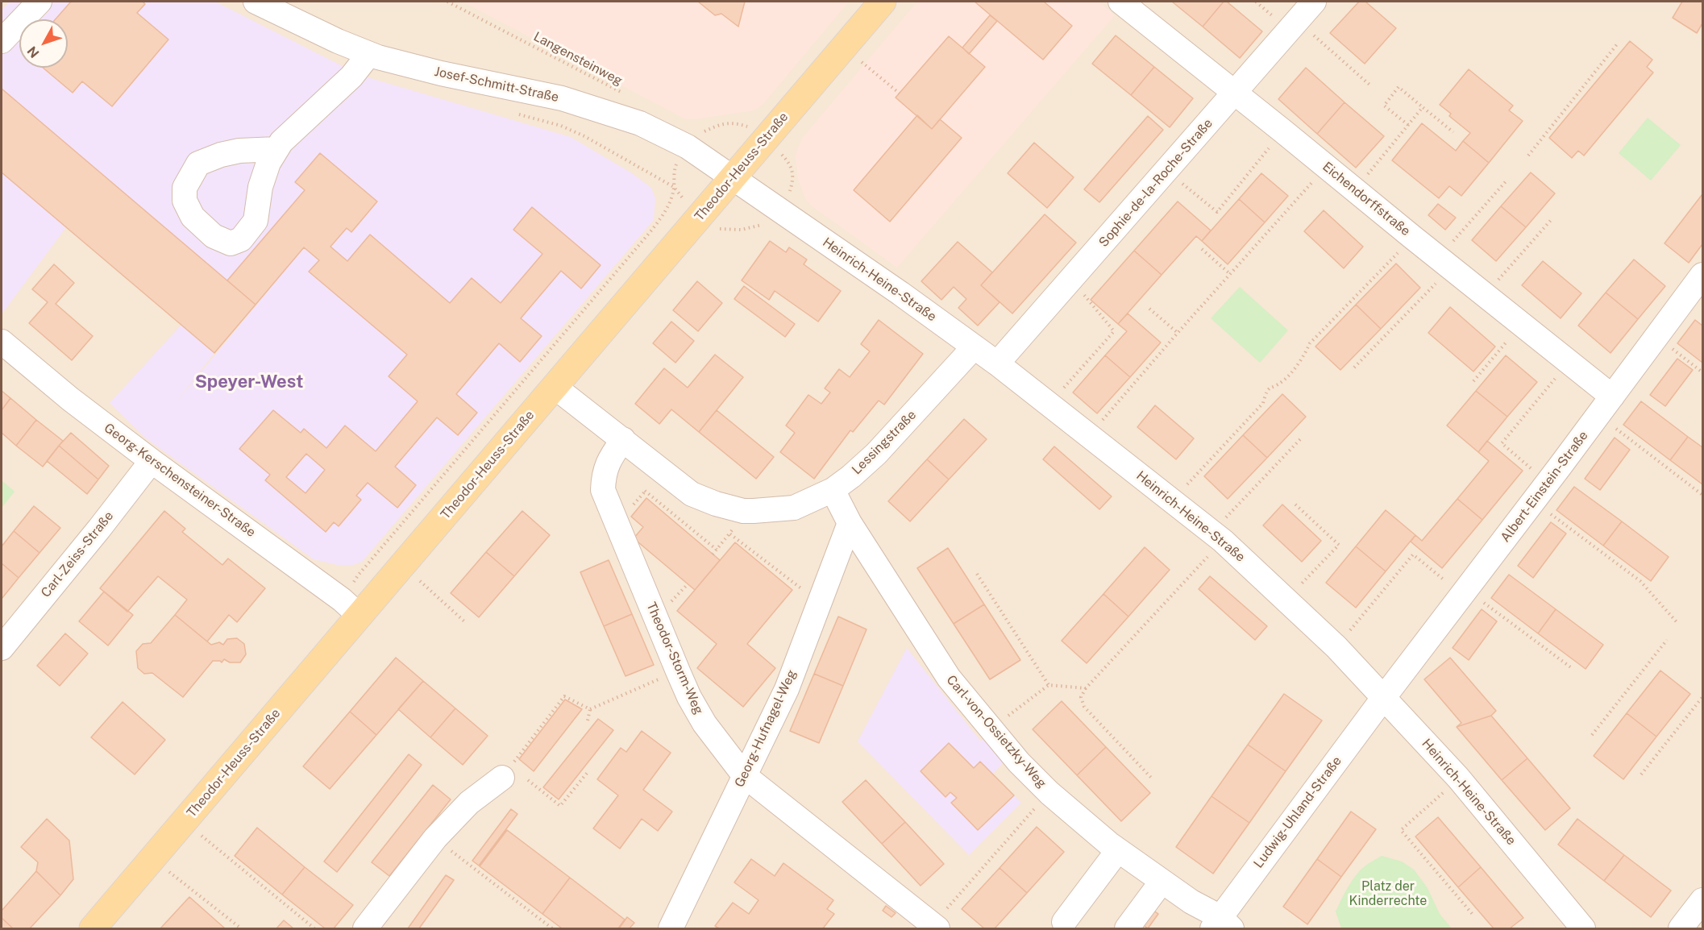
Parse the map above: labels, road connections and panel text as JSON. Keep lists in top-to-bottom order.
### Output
{
  "streets": {
    "main road": ["Theodor-Heuss-Straße"],
    "street": [
      "Josef-Schmitt-Straße",
      "Sophie-de-la-Roche-Straße",
      "Eichendorffstraße",
      "Heinrich-Heine-Straße",
      "Lessingstraße",
      "Georg-Kerschensteiner-Straße",
      "Albert-Einstein-Straße",
      "Carl-Zeiss-Straße",
      "Theodor-Storm-Weg",
      "Georg-Hufnagel-Weg",
      "Carl-von-Ossietzky-Weg",
      "Ludwig-Uhland-Straße"
    ],
    "path": ["Langensteinweg"]
  },
  "crossings": [
    ["Josef-Schmitt-Straße", "Theodor-Heuss-Straße"],
    ["Josef-Schmitt-Straße", "Heinrich-Heine-Straße"],
    ["Theodor-Heuss-Straße", "Heinrich-Heine-Straße"],
    ["Theodor-Heuss-Straße", "Lessingstraße"],
    ["Theodor-Heuss-Straße", "Georg-Kerschensteiner-Straße"],
    ["Sophie-de-la-Roche-Straße", "Eichendorffstraße"],
    ["Sophie-de-la-Roche-Straße", "Heinrich-Heine-Straße"],
    ["Eichendorffstraße", "Albert-Einstein-Straße"],
    ["Heinrich-Heine-Straße", "Lessingstraße"],
    ["Heinrich-Heine-Straße", "Albert-Einstein-Straße"],
    ["Heinrich-Heine-Straße", "Ludwig-Uhland-Straße"],
    ["Lessingstraße", "Theodor-Storm-Weg"],
    ["Lessingstraße", "Carl-von-Ossietzky-Weg"],
    ["Georg-Kerschensteiner-Straße", "Carl-Zeiss-Straße"],
    ["Albert-Einstein-Straße", "Ludwig-Uhland-Straße"],
    ["Theodor-Storm-Weg", "Georg-Hufnagel-Weg"],
    ["Georg-Hufnagel-Weg", "Carl-von-Ossietzky-Weg"],
    ["Carl-von-Ossietzky-Weg", "Ludwig-Uhland-Straße"]
  ],
  "districts": ["Speyer-West"],
  "parks": ["Platz der Kinderrechte"],
  "north": "bottom left"
}
